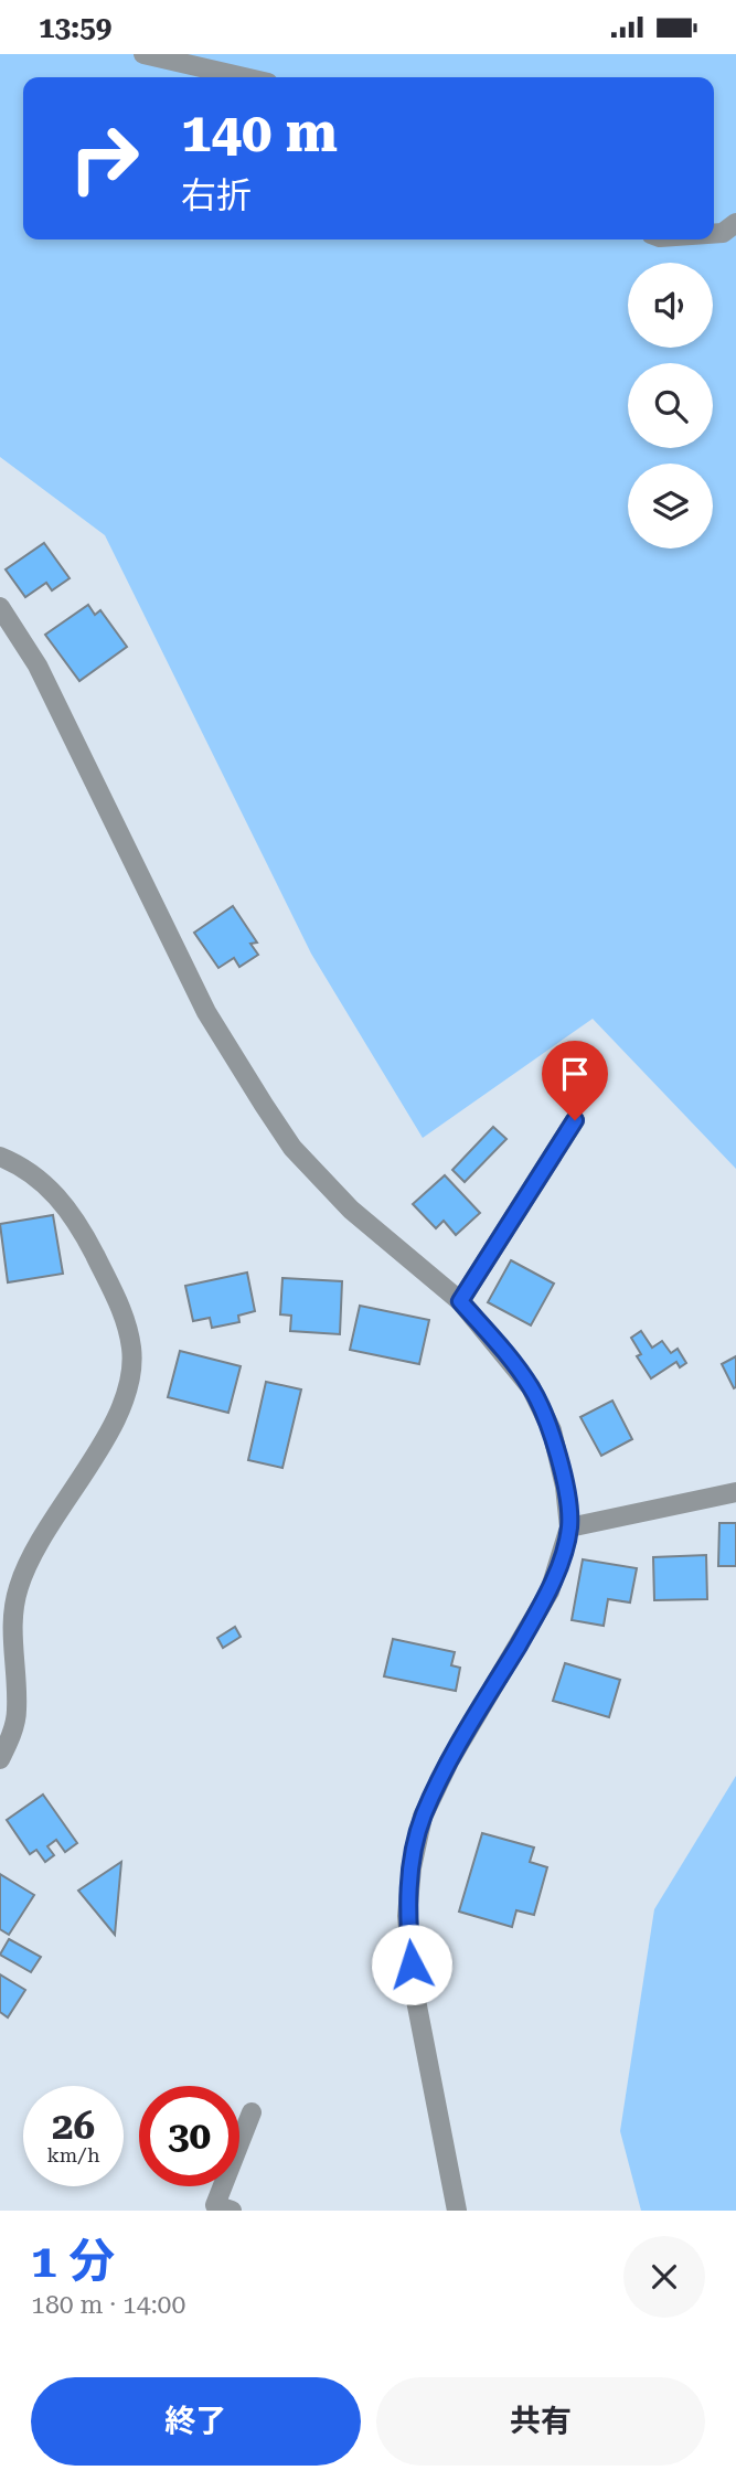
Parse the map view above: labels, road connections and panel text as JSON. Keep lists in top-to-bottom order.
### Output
{
  "page": {
    "status": "13:59",
    "turn": ["140 m", "右折"],
    "speed": "26 km/h",
    "limit": "30",
    "heading": ["1 分", "180 m · 14:00"],
    "buttons": ["終了", "共有"]
  }
}
